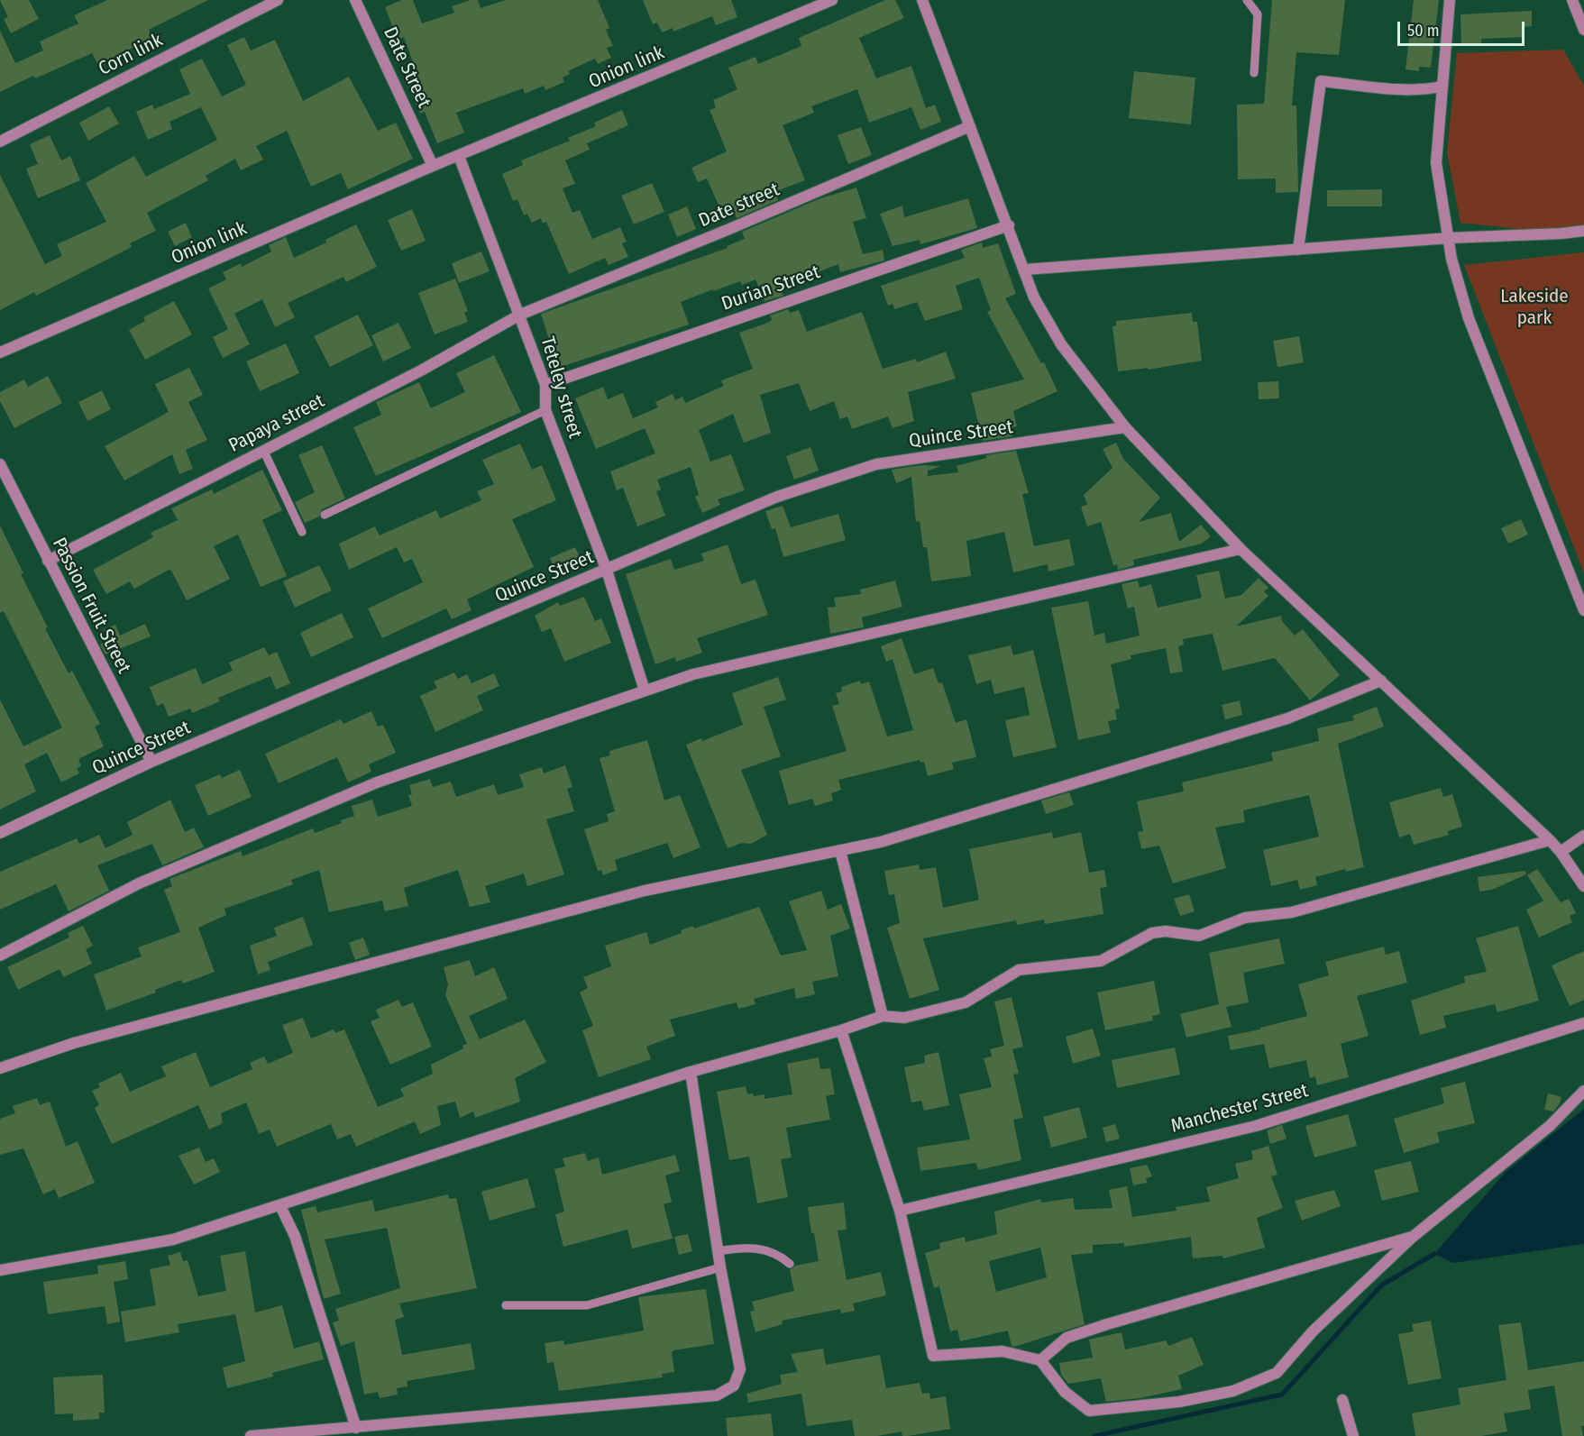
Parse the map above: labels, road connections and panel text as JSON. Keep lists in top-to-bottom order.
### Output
{
  "streets": {
    "street": [
      "Corn link",
      "Date Street",
      "Onion link",
      "Date street",
      "Durian Street",
      "Teteley street",
      "Papaya street",
      "Quince Street",
      "Passion Fruit Street",
      "Manchester Street"
    ]
  },
  "crossings": [
    ["Date Street", "Onion link"],
    ["Onion link", "Teteley street"],
    ["Date street", "Teteley street"],
    ["Date street", "Papaya street"],
    ["Durian Street", "Teteley street"],
    ["Teteley street", "Papaya street"],
    ["Teteley street", "Quince Street"],
    ["Papaya street", "Passion Fruit Street"],
    ["Quince Street", "Passion Fruit Street"]
  ],
  "parks": ["Lakeside park"],
  "scale_bar": "50 m"
}
